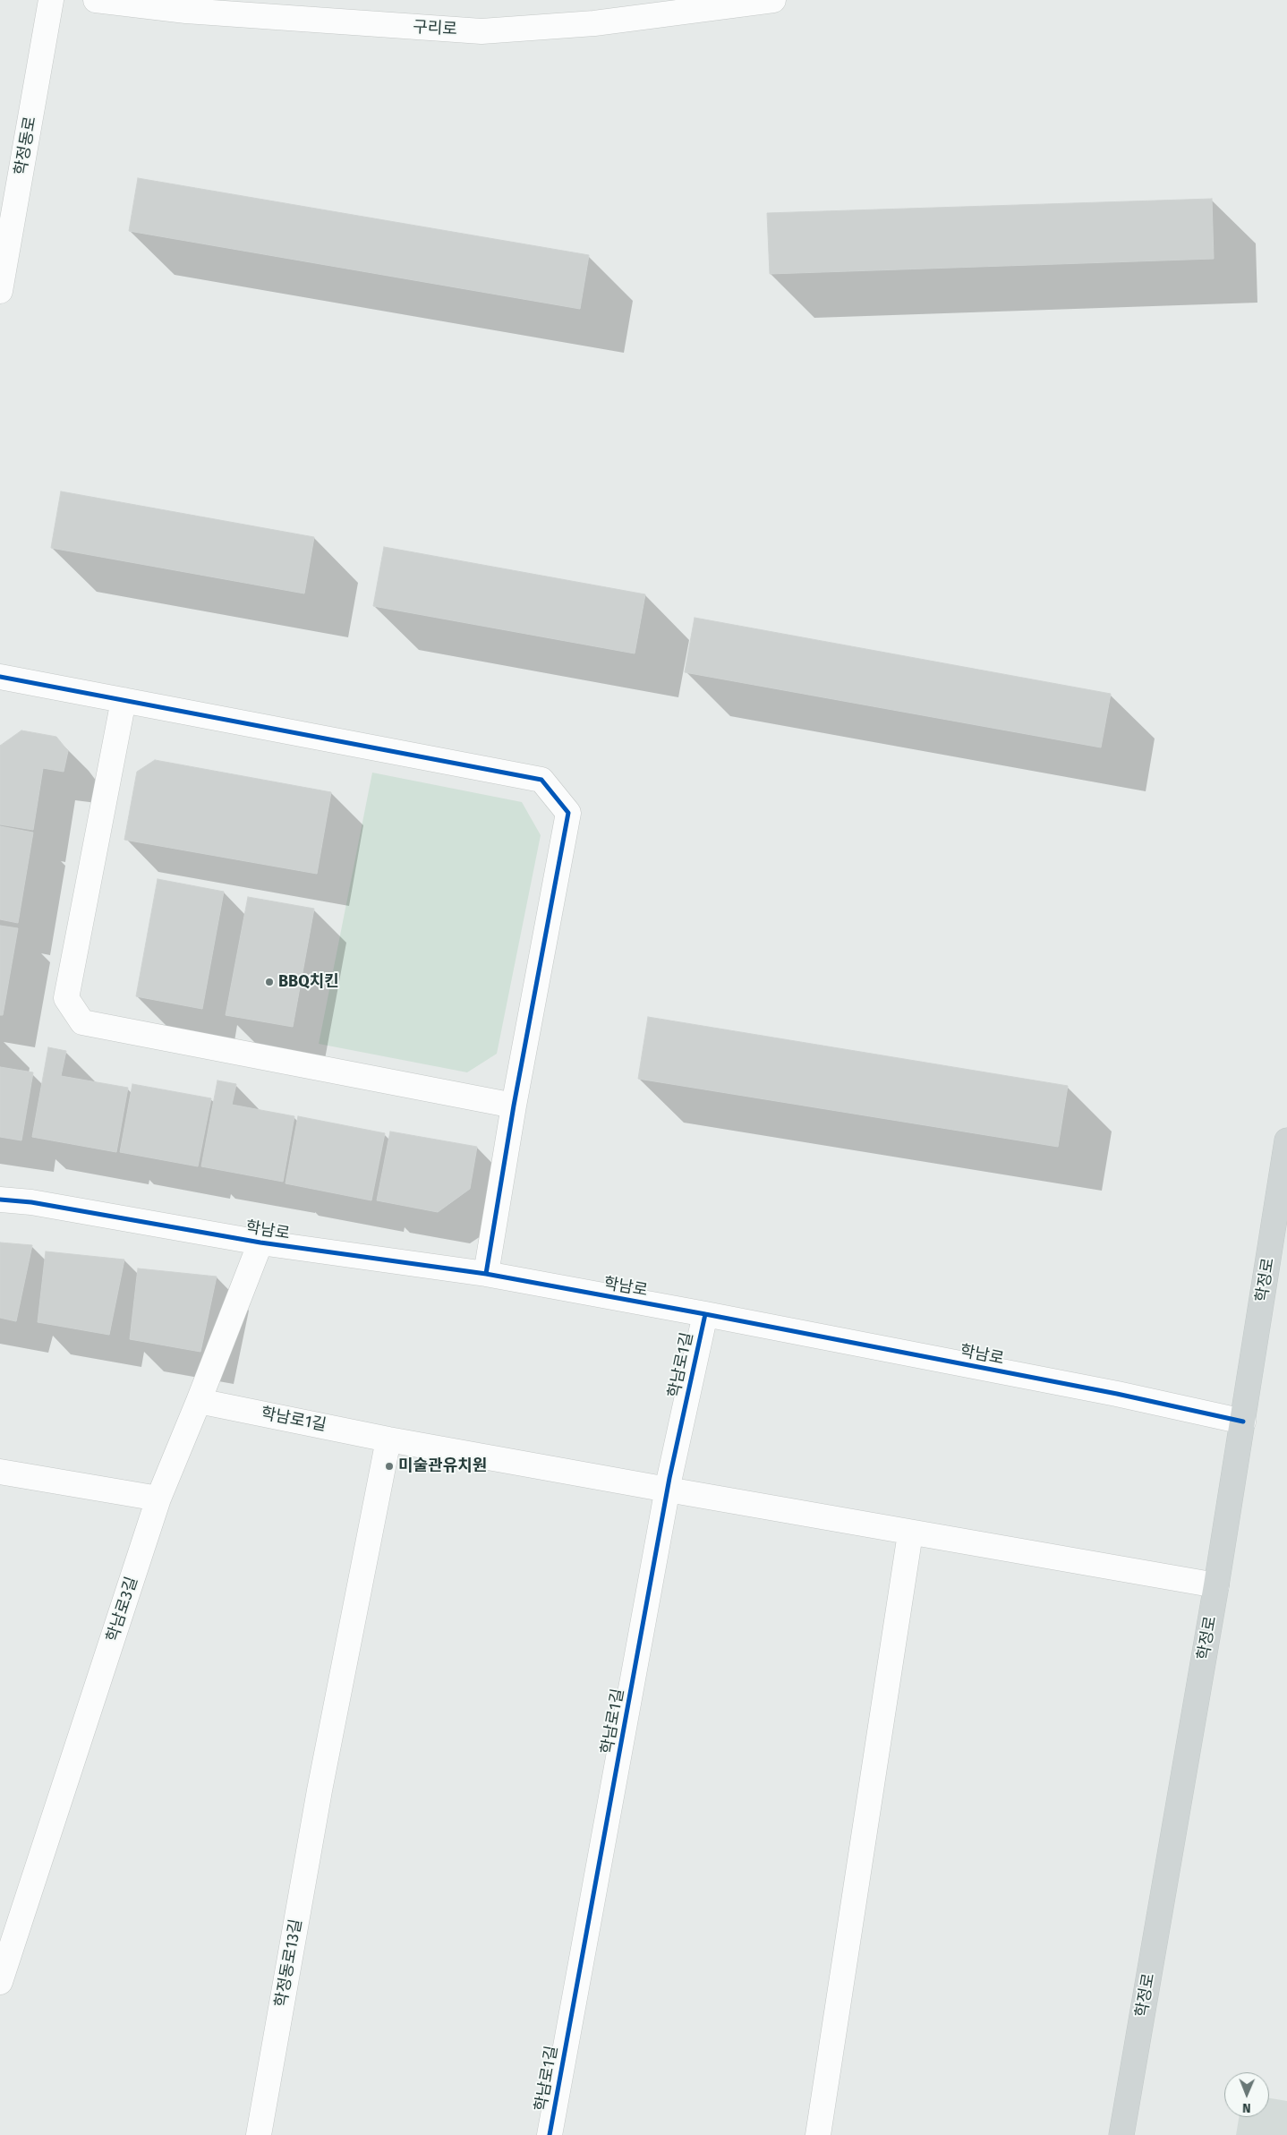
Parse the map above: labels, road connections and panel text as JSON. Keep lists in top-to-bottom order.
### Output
{
  "streets": {
    "main road": ["학정로"],
    "street": [
      "구리로",
      "학정동로",
      "학남로",
      "학남로1길",
      "학남로3길",
      "학정동로13길"
    ]
  },
  "crossings": [
    ["학남로", "학정로"],
    ["학남로", "학남로1길"],
    ["학남로", "학남로3길"],
    ["학정로", "학남로1길"],
    ["학남로1길", "학남로3길"],
    ["학남로1길", "학정동로13길"]
  ],
  "places": ["BBQ치킨", "미술관유치원"],
  "north": "bottom"
}
